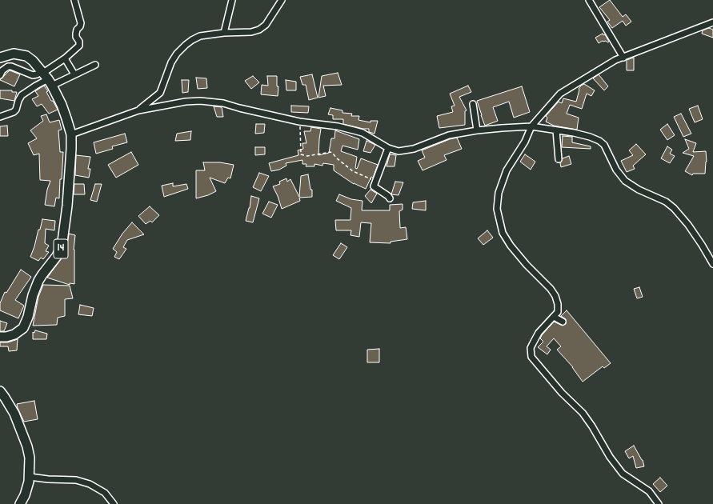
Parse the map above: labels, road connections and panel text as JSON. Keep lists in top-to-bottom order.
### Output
{
  "streets": {
    "highway": ["14"]
  }
}
